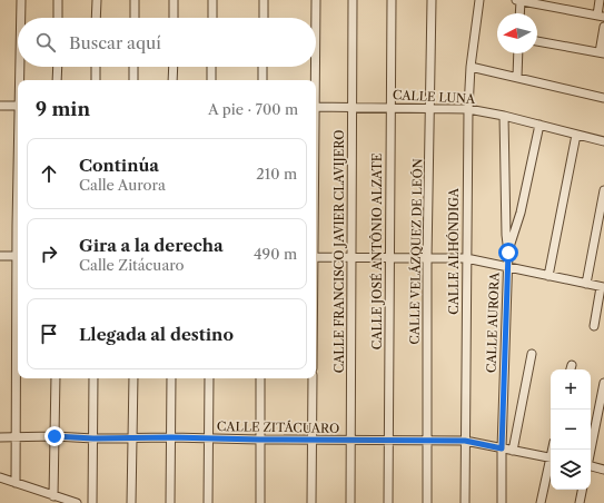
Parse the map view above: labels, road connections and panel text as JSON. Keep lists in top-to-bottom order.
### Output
{
  "streets": {
    "street": [
      "CALLE LUNA",
      "CALLE FRANCISCO JAVIER CLAVIJERO",
      "CALLE JOSÉ ANTÔNIO ALZATE",
      "CALLE VELÁZQUEZ DE LEÓN",
      "CALLE ALHÓNDIGA",
      "CALLE AURORA",
      "CALLE ZITÁCUARO"
    ]
  },
  "crossings": [
    ["CALLE LUNA", "CALLE FRANCISCO JAVIER CLAVIJERO"],
    ["CALLE LUNA", "CALLE JOSÉ ANTÔNIO ALZATE"],
    ["CALLE LUNA", "CALLE VELÁZQUEZ DE LEÓN"],
    ["CALLE LUNA", "CALLE ALHÓNDIGA"],
    ["CALLE LUNA", "CALLE AURORA"],
    ["CALLE FRANCISCO JAVIER CLAVIJERO", "CALLE ZITÁCUARO"],
    ["CALLE JOSÉ ANTÔNIO ALZATE", "CALLE ZITÁCUARO"],
    ["CALLE VELÁZQUEZ DE LEÓN", "CALLE ZITÁCUARO"],
    ["CALLE ALHÓNDIGA", "CALLE ZITÁCUARO"],
    ["CALLE AURORA", "CALLE ZITÁCUARO"]
  ],
  "north": "left",
  "page": {
    "search": "Buscar aquí",
    "heading": ["9 min", "A pie · 700 m"],
    "list": [
      ["Continúa", "Calle Aurora", "210 m"],
      ["Gira a la derecha", "Calle Zitácuaro", "490 m"],
      "Llegada al destino"
    ],
    "map_buttons": ["+", "−"]
  }
}
